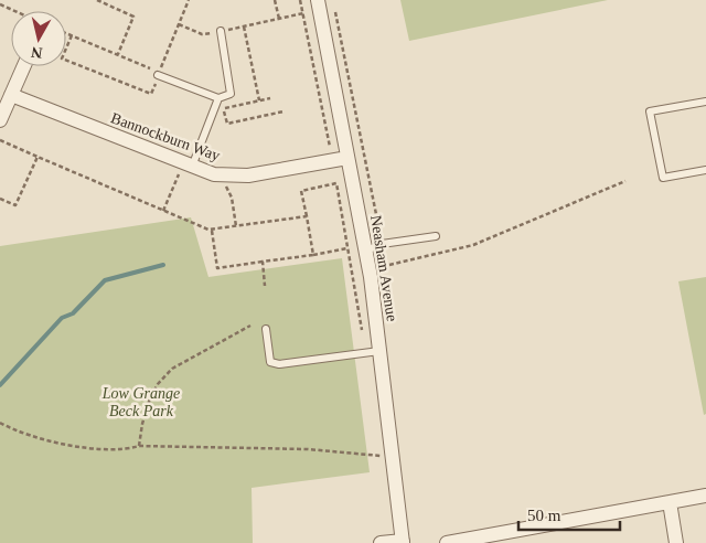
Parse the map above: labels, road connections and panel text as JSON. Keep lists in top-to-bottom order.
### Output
{
  "streets": {
    "street": ["Bannockburn Way", "Neasham Avenue"]
  },
  "crossings": [
    ["Bannockburn Way", "Neasham Avenue"]
  ],
  "parks": ["Low Grange Beck Park"],
  "scale_bar": "50 m",
  "north": "bottom"
}
